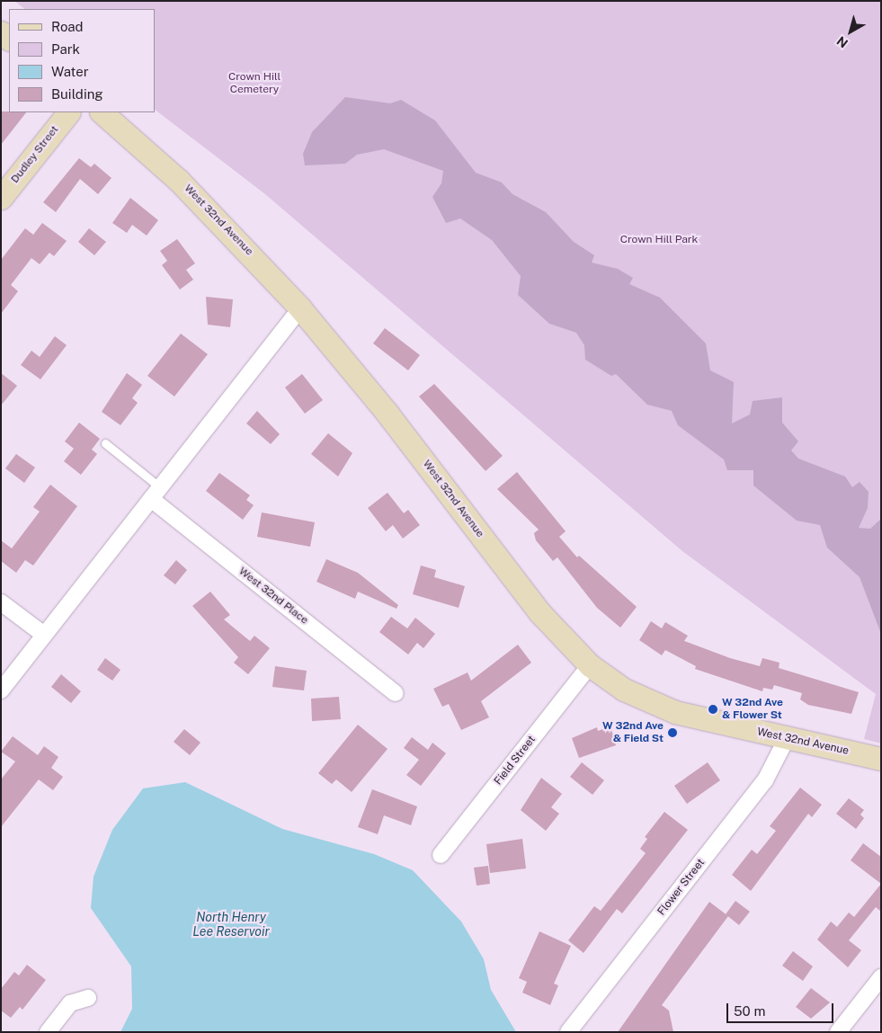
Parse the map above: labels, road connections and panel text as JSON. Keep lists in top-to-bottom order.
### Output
{
  "streets": {
    "street": [
      "Dudley Street",
      "West 32nd Avenue",
      "West 32nd Place",
      "Field Street",
      "Flower Street"
    ]
  },
  "crossings": [
    ["West 32nd Avenue", "Field Street"],
    ["West 32nd Avenue", "Flower Street"]
  ],
  "water": ["North Henry Lee Reservoir"],
  "parks": ["Crown Hill Cemetery", "Crown Hill Park"],
  "places": ["W 32nd Ave & Flower St", "W 32nd Ave & Field St"],
  "legend": [
    "Road",
    "Park",
    "Water",
    "Building"
  ],
  "scale_bar": "50 m",
  "north": "bottom left"
}
